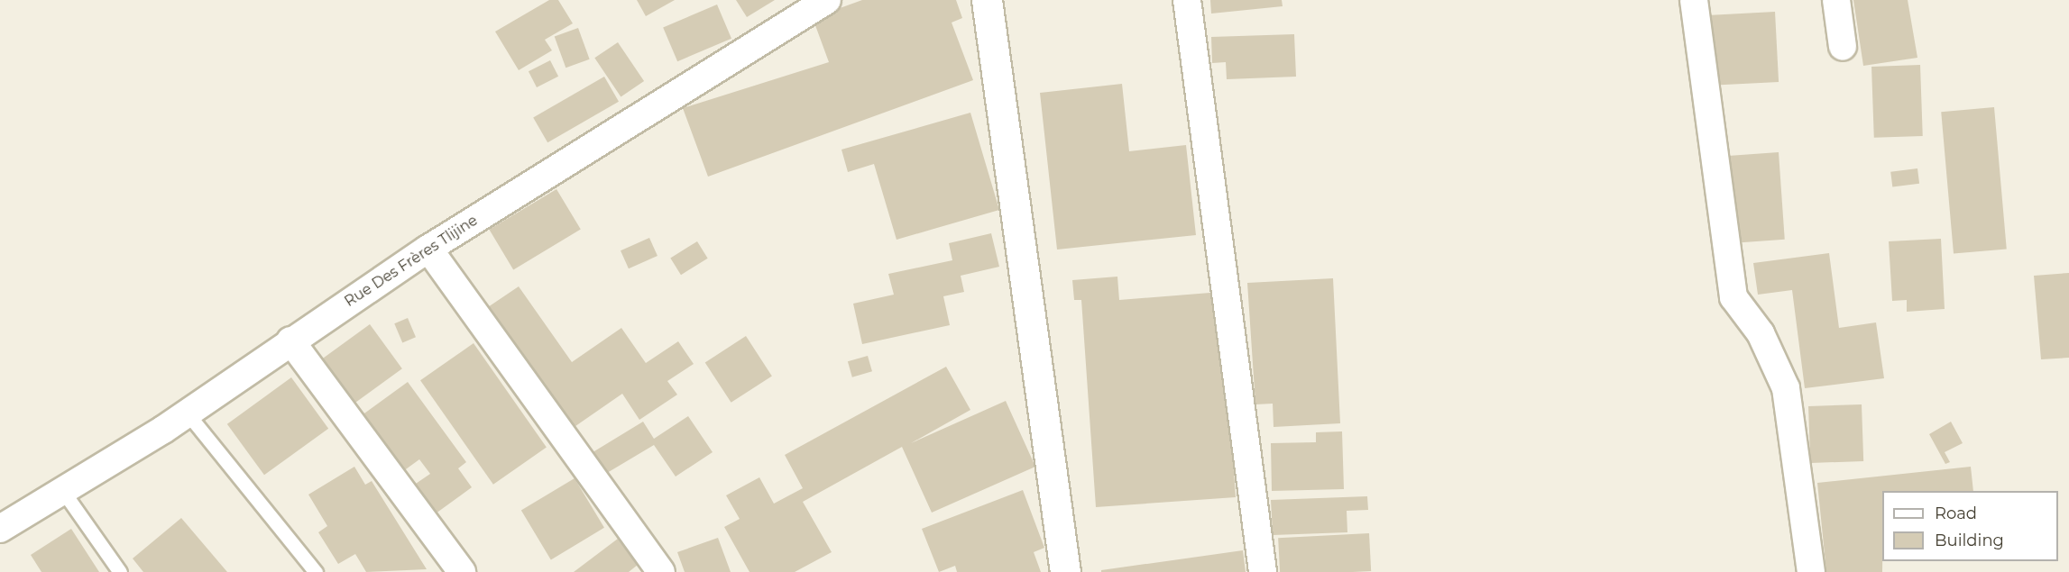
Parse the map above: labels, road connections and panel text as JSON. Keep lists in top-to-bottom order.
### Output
{
  "streets": {
    "street": ["Rue Des Frères Tlijine"]
  },
  "legend": ["Road", "Building"]
}
